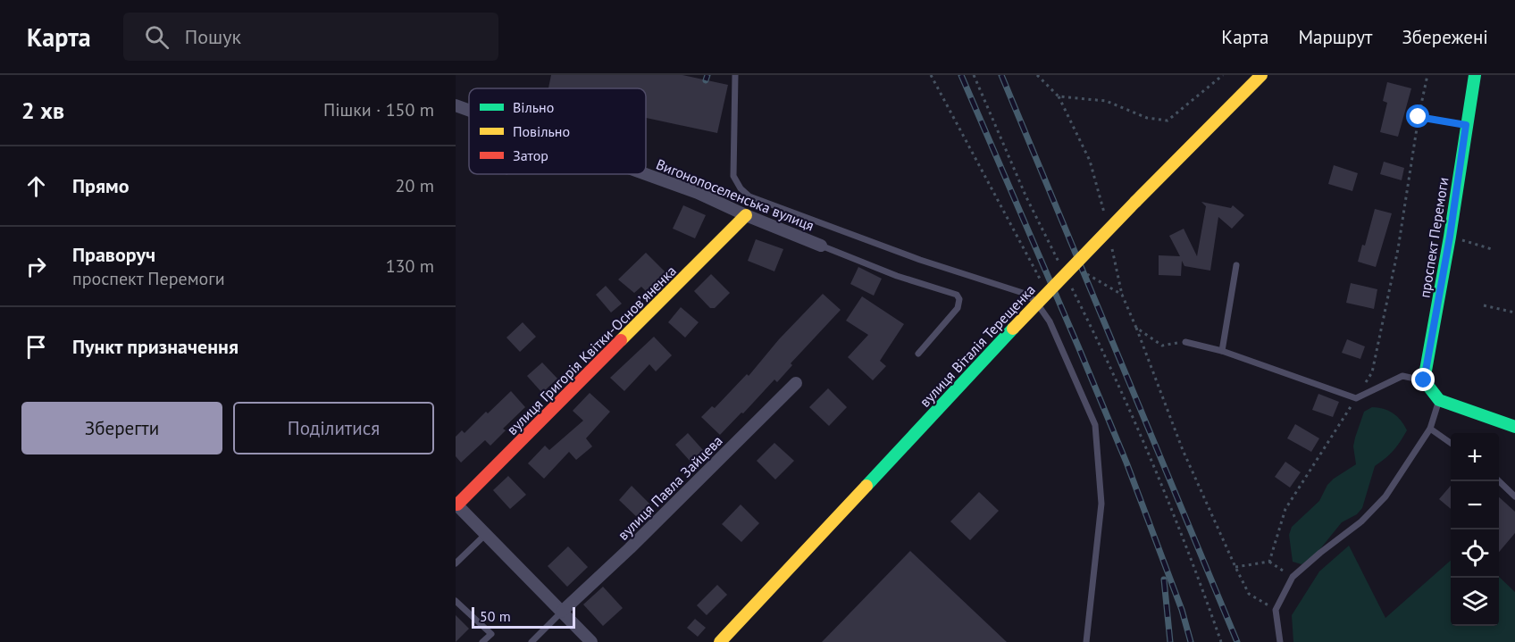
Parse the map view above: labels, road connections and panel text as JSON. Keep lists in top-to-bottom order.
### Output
{
  "streets": {
    "street": [
      "Вигонопоселенська вулиця",
      "проспект Перемоги",
      "вулиця Віталія Терещенка",
      "вулиця Григорія Квітки-Основʼяненка",
      "вулиця Павла Зайцева"
    ]
  },
  "crossings": [
    ["Вигонопоселенська вулиця", "вулиця Григорія Квітки-Основʼяненка"]
  ],
  "legend": ["Вільно", "Повільно", "Затор"],
  "scale_bar": "50 m",
  "page": {
    "header": "Карта",
    "search": "Пошук",
    "nav": ["Карта", "Маршрут", "Збережені"],
    "heading": ["2 хв", "Пішки · 150 m"],
    "list": [
      ["Прямо", "20 m"],
      ["Праворуч", "проспект Перемоги", "130 m"],
      "Пункт призначення"
    ],
    "buttons": ["Зберегти", "Поділитися"],
    "map_buttons": ["+", "−"],
    "scale": "50 m"
  }
}
